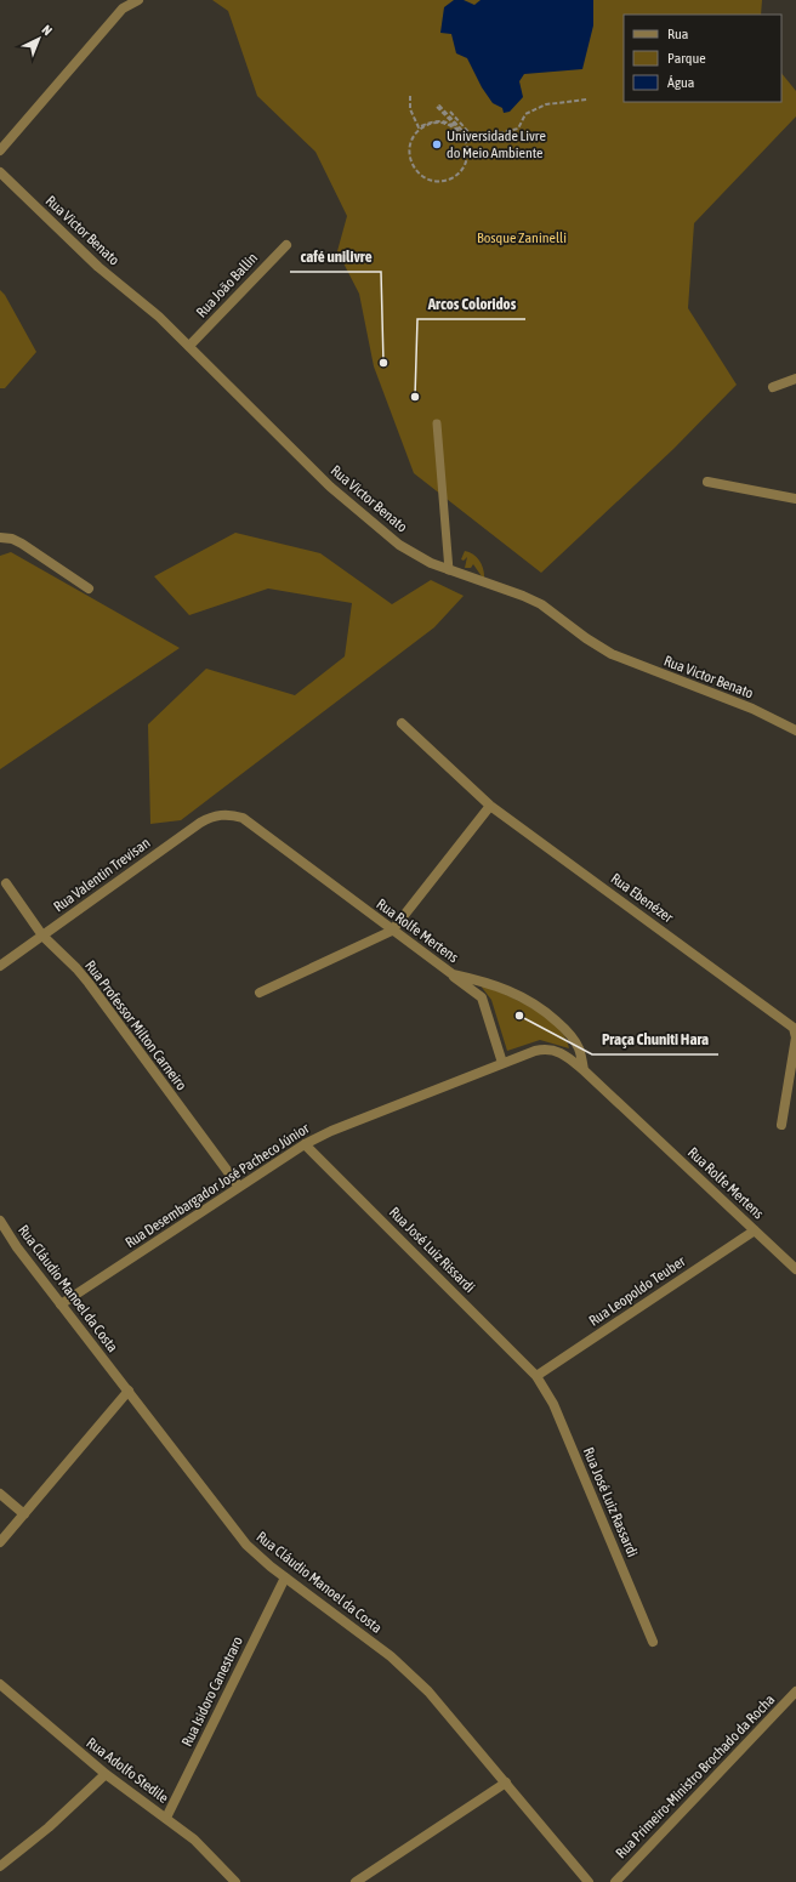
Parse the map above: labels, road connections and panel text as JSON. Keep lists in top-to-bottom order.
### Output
{
  "streets": {
    "street": [
      "Rua Victor Benato",
      "Rua João Ballin",
      "Rua Valentin Trevisan",
      "Rua Ebenézer",
      "Rua Rolfe Mertens",
      "Rua Professor Milton Carneiro",
      "Rua Desembargador José Pacheco Júnior",
      "Rua José Luiz Rissardi",
      "Rua Cláudio Manoel da Costa",
      "Rua Leopoldo Teuber",
      "Rua José Luiz Rassardi",
      "Rua Isidoro Canestraro",
      "Rua Adolfo Stedile",
      "Rua Primeiro-Ministro Brochado da Rocha"
    ]
  },
  "crossings": [
    ["Rua Victor Benato", "Rua João Ballin"],
    ["Rua Valentin Trevisan", "Rua Rolfe Mertens"],
    ["Rua Valentin Trevisan", "Rua Professor Milton Carneiro"],
    ["Rua Rolfe Mertens", "Rua Desembargador José Pacheco Júnior"],
    ["Rua Rolfe Mertens", "Rua Leopoldo Teuber"],
    ["Rua Professor Milton Carneiro", "Rua Desembargador José Pacheco Júnior"],
    ["Rua Desembargador José Pacheco Júnior", "Rua José Luiz Rissardi"],
    ["Rua Desembargador José Pacheco Júnior", "Rua Cláudio Manoel da Costa"],
    ["Rua José Luiz Rissardi", "Rua Leopoldo Teuber"],
    ["Rua José Luiz Rissardi", "Rua José Luiz Rassardi"],
    ["Rua Cláudio Manoel da Costa", "Rua Isidoro Canestraro"],
    ["Rua Leopoldo Teuber", "Rua José Luiz Rassardi"],
    ["Rua Isidoro Canestraro", "Rua Adolfo Stedile"]
  ],
  "parks": ["Bosque Zaninelli"],
  "places": [
    "Universidade Livre do Meio Ambiente",
    "café unilivre",
    "Arcos Coloridos",
    "Praça Chuniti Hara"
  ],
  "legend": ["Rua", "Parque", "Água"],
  "north": "top right"
}
